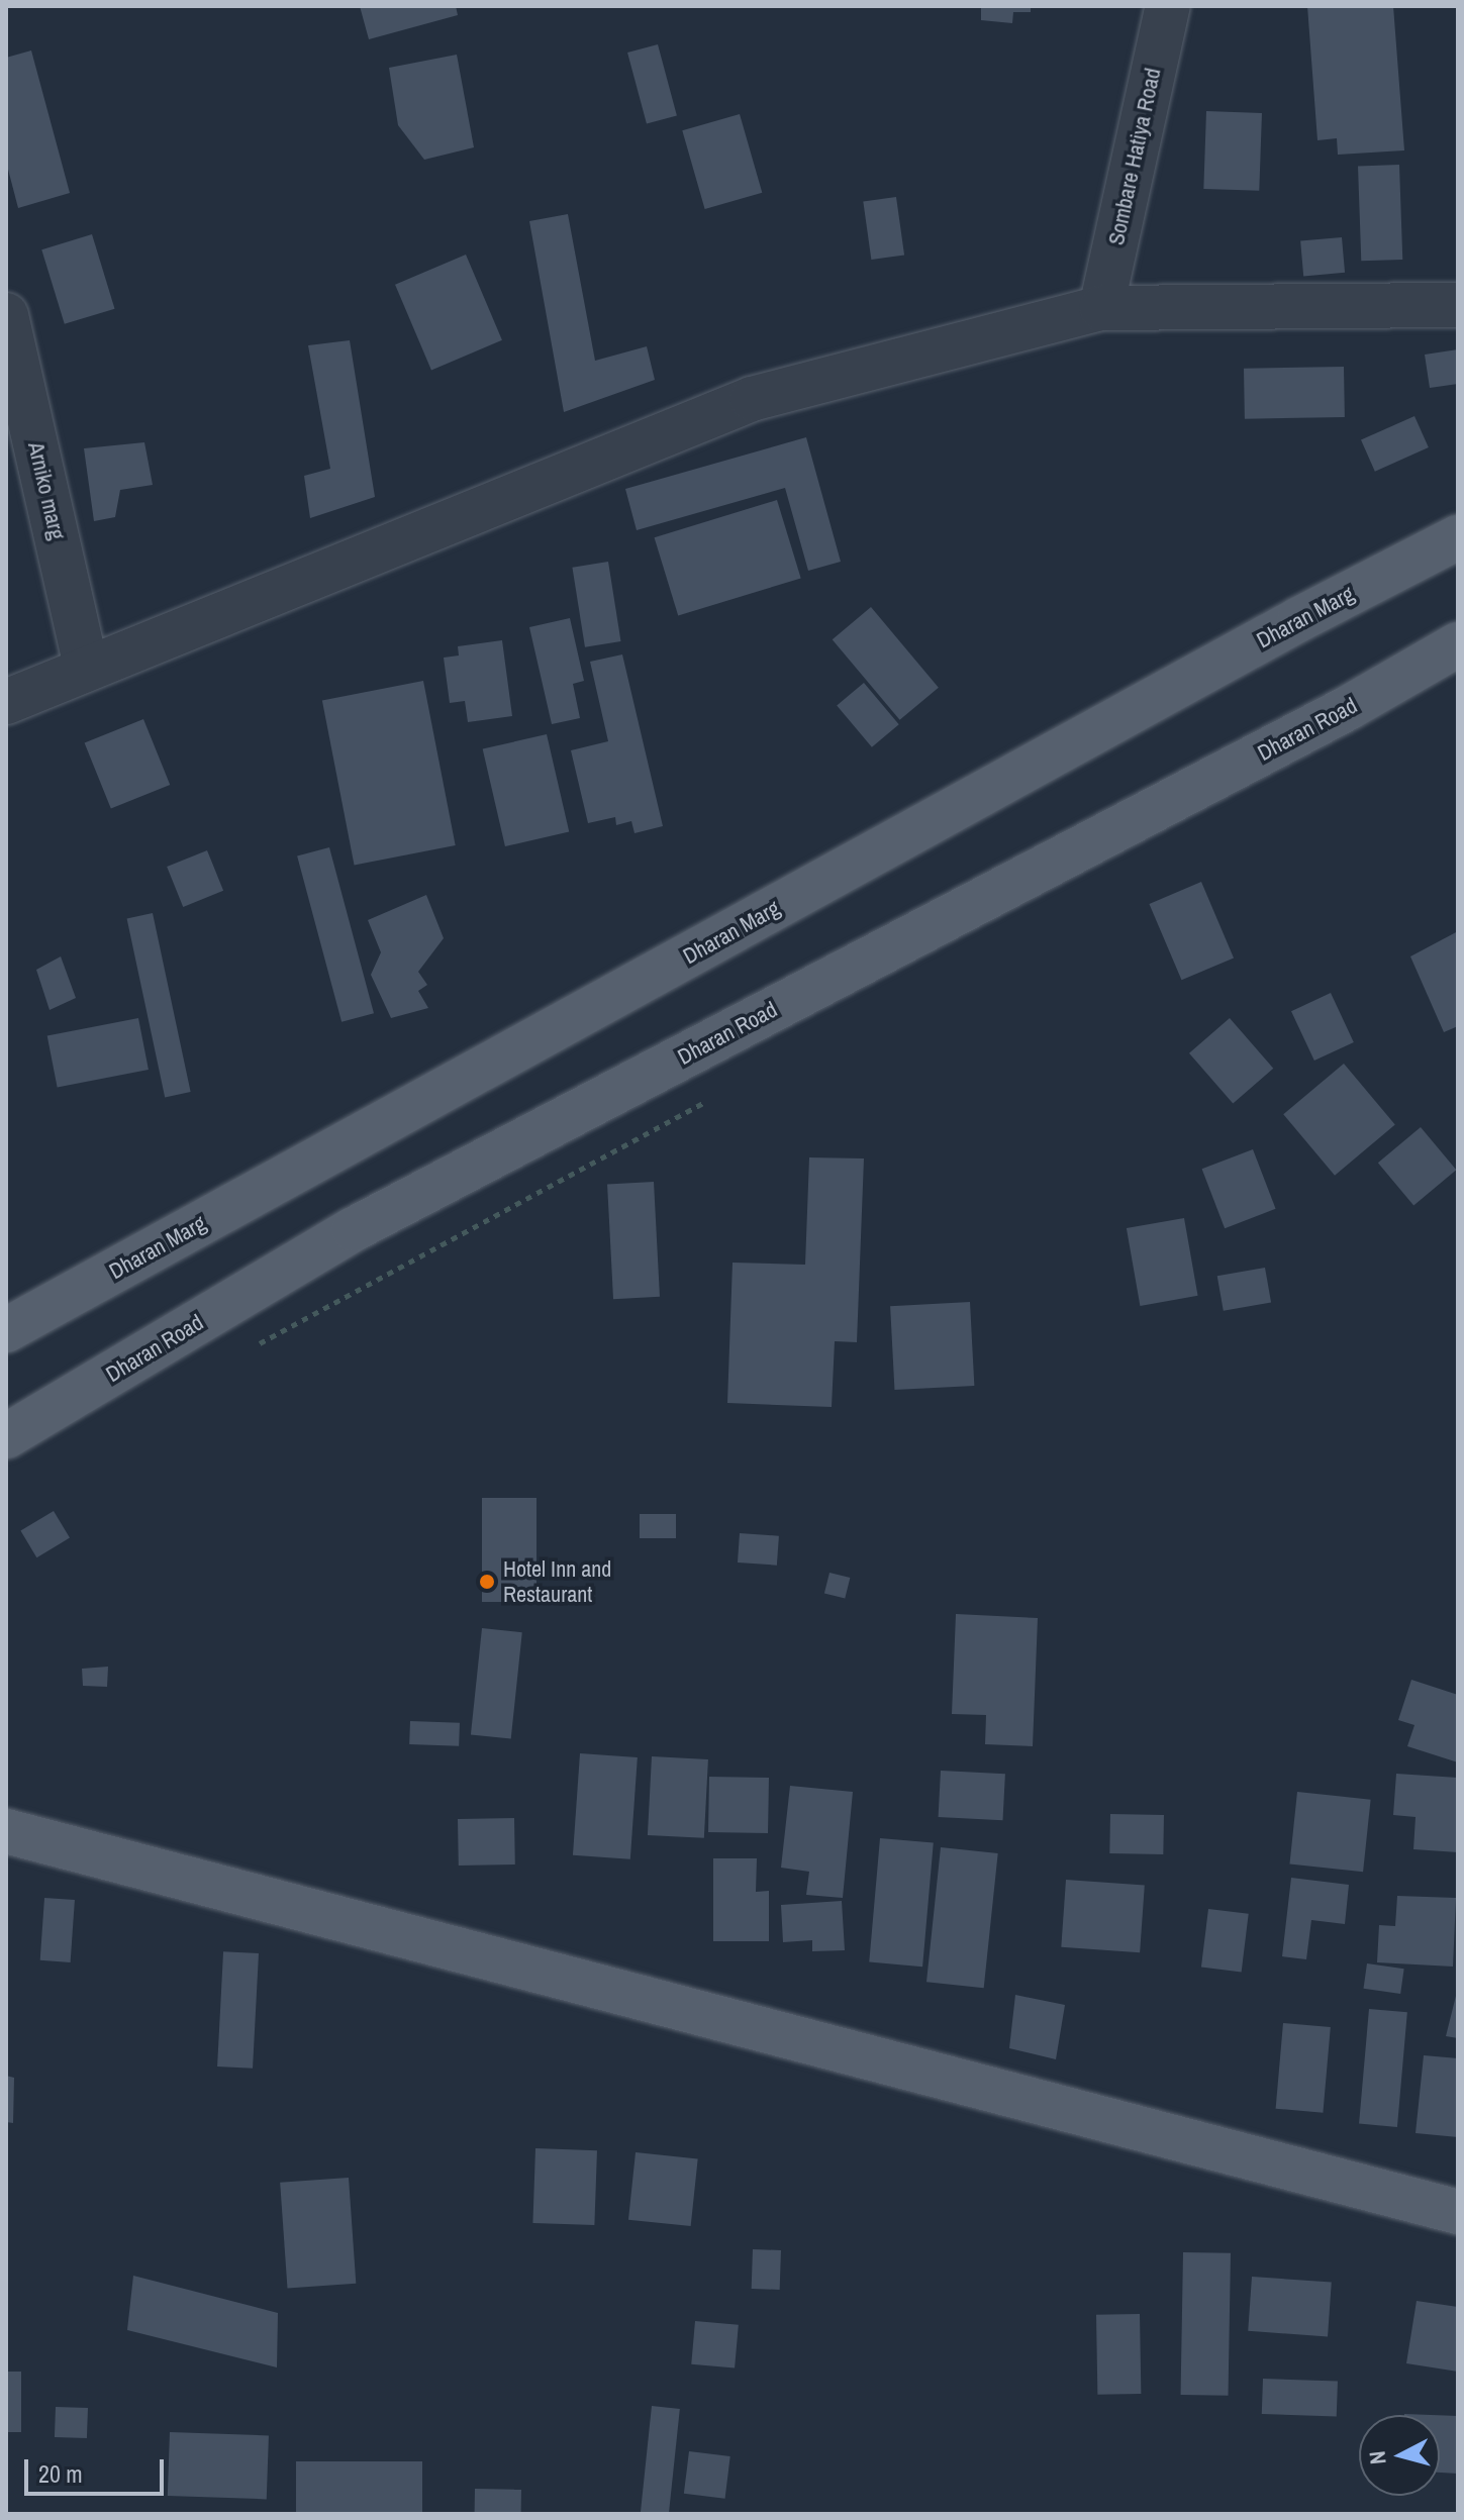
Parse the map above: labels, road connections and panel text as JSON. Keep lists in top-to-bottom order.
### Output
{
  "streets": {
    "main road": ["Dharan Marg", "Dharan Road"],
    "street": ["Sombare Hatiya Road", "Arniko marg"]
  },
  "places": ["Hotel Inn and Restaurant"],
  "scale_bar": "20 m",
  "north": "left"
}
